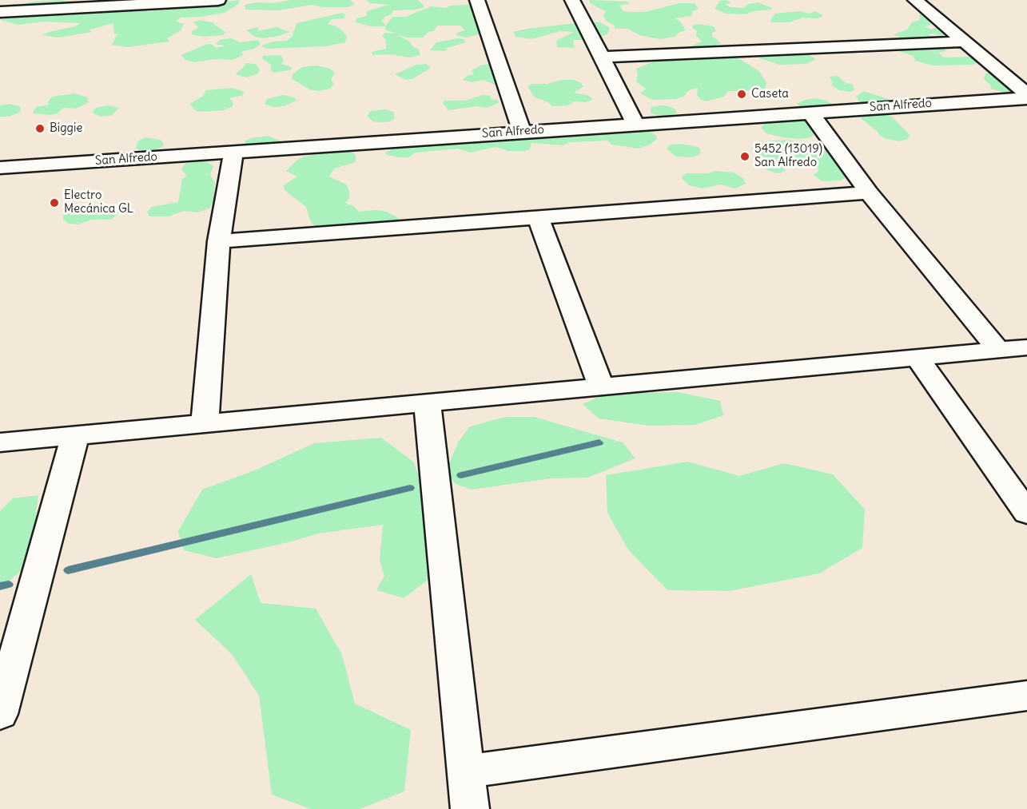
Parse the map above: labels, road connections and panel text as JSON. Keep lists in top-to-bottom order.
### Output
{
  "streets": {
    "street": ["San Alfredo"]
  },
  "places": [
    "Caseta",
    "Biggie",
    "5452 (13019) San Alfredo",
    "Electro Mecánica GL"
  ]
}
